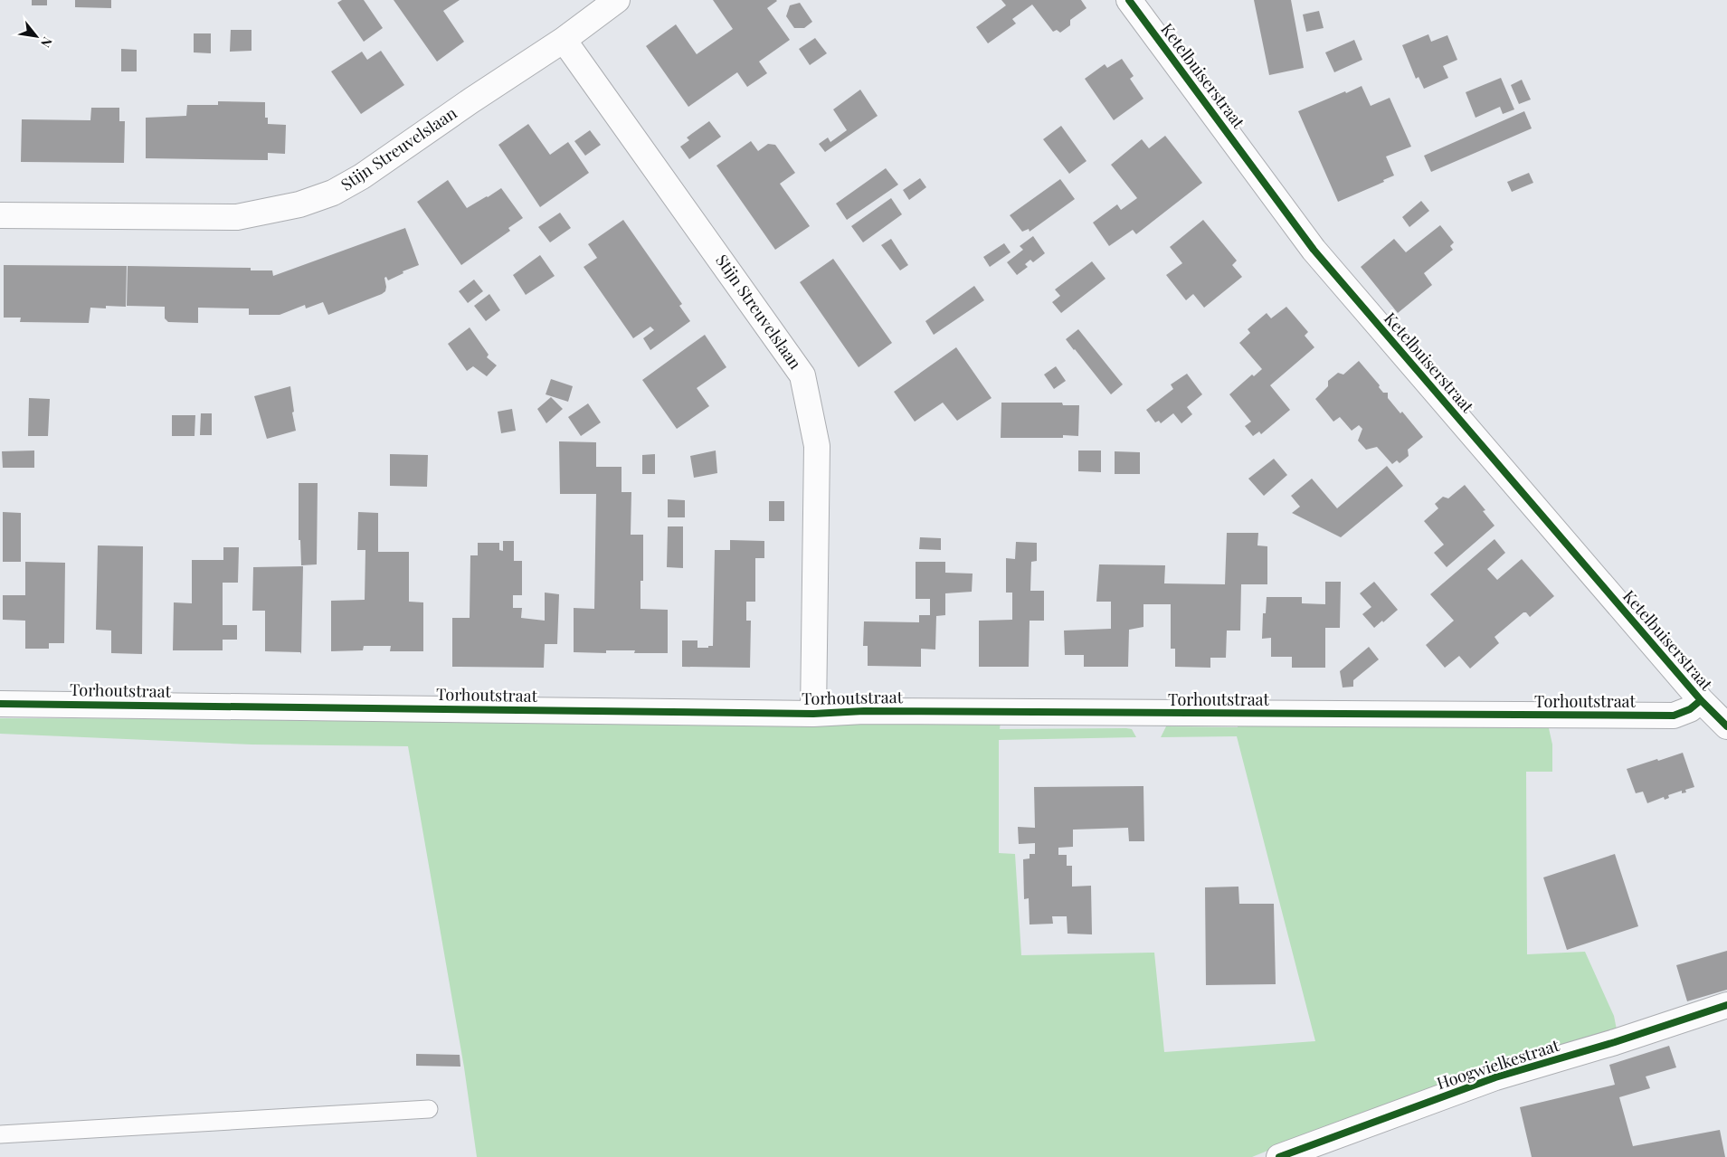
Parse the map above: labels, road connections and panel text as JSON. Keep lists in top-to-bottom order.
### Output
{
  "streets": {
    "street": [
      "Ketelbuiserstraat",
      "Stijn Streuvelslaan",
      "Torhoutstraat",
      "Hoogwielkestraat"
    ]
  },
  "crossings": [
    ["Ketelbuiserstraat", "Torhoutstraat"],
    ["Stijn Streuvelslaan", "Torhoutstraat"]
  ],
  "north": "bottom right"
}
